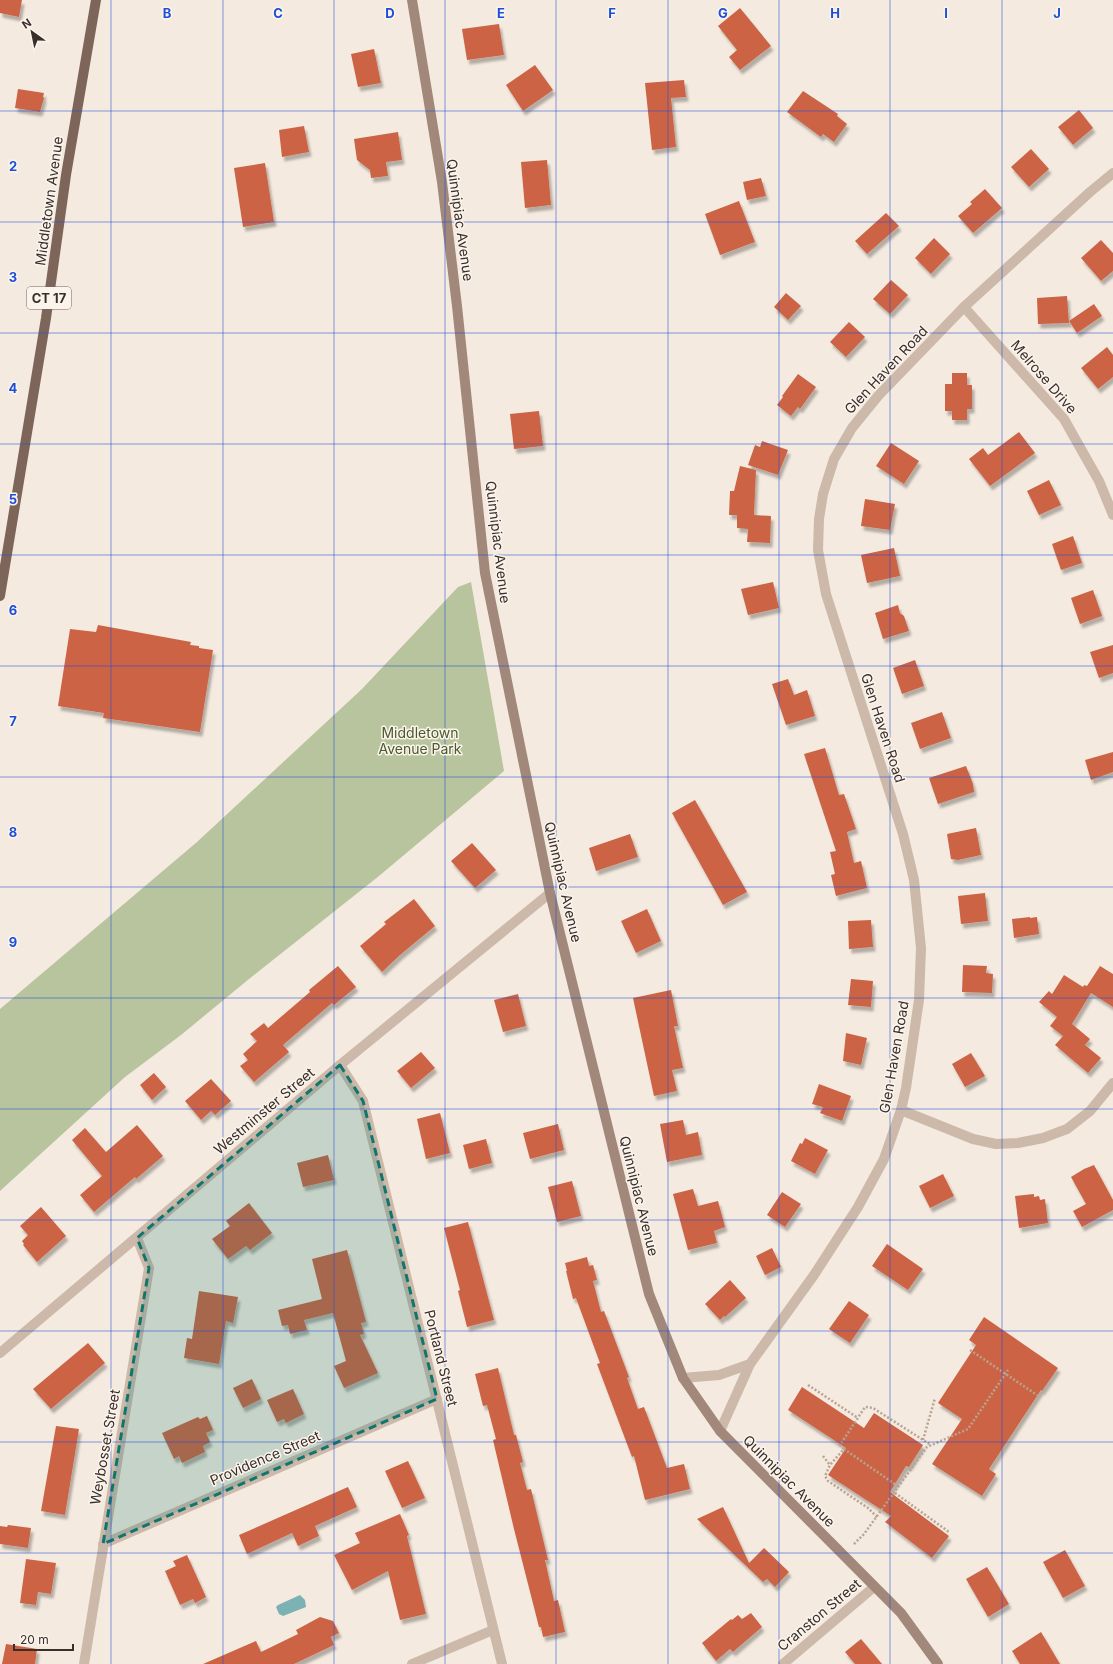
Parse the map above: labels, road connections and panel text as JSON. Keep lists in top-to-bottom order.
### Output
{
  "streets": {
    "main road": ["Middletown Avenue", "Quinnipiac Avenue", "CT 17"],
    "street": [
      "Glen Haven Road",
      "Melrose Drive",
      "Westminster Street",
      "Portland Street",
      "Weybosset Street",
      "Providence Street",
      "Cranston Street"
    ]
  },
  "crossings": [
    ["Quinnipiac Avenue", "Glen Haven Road"],
    ["Quinnipiac Avenue", "Westminster Street"],
    ["Quinnipiac Avenue", "Cranston Street"],
    ["Glen Haven Road", "Melrose Drive"],
    ["Westminster Street", "Portland Street"],
    ["Westminster Street", "Weybosset Street"],
    ["Portland Street", "Providence Street"],
    ["Weybosset Street", "Providence Street"]
  ],
  "parks": ["Middletown Avenue Park"],
  "scale_bar": "20 m",
  "north": "top left",
  "grid": {
    "columns": [
      "B",
      "C",
      "D",
      "E",
      "F",
      "G",
      "H",
      "I",
      "J"
    ],
    "rows": [
      "2",
      "3",
      "4",
      "5",
      "6",
      "7",
      "8",
      "9"
    ]
  }
}
